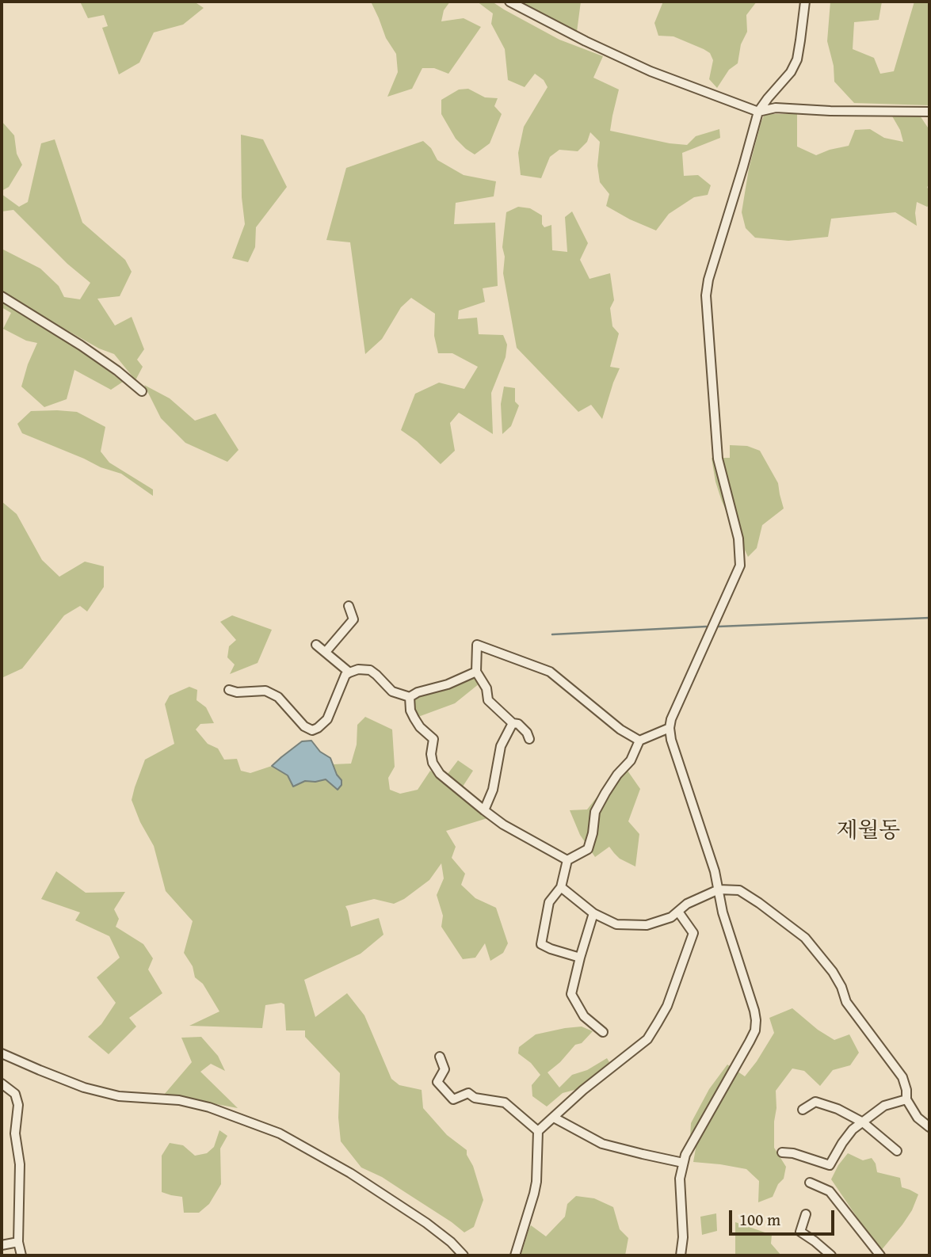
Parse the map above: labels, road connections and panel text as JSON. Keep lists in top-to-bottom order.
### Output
{
  "districts": ["제월동"],
  "scale_bar": "100 m"
}
